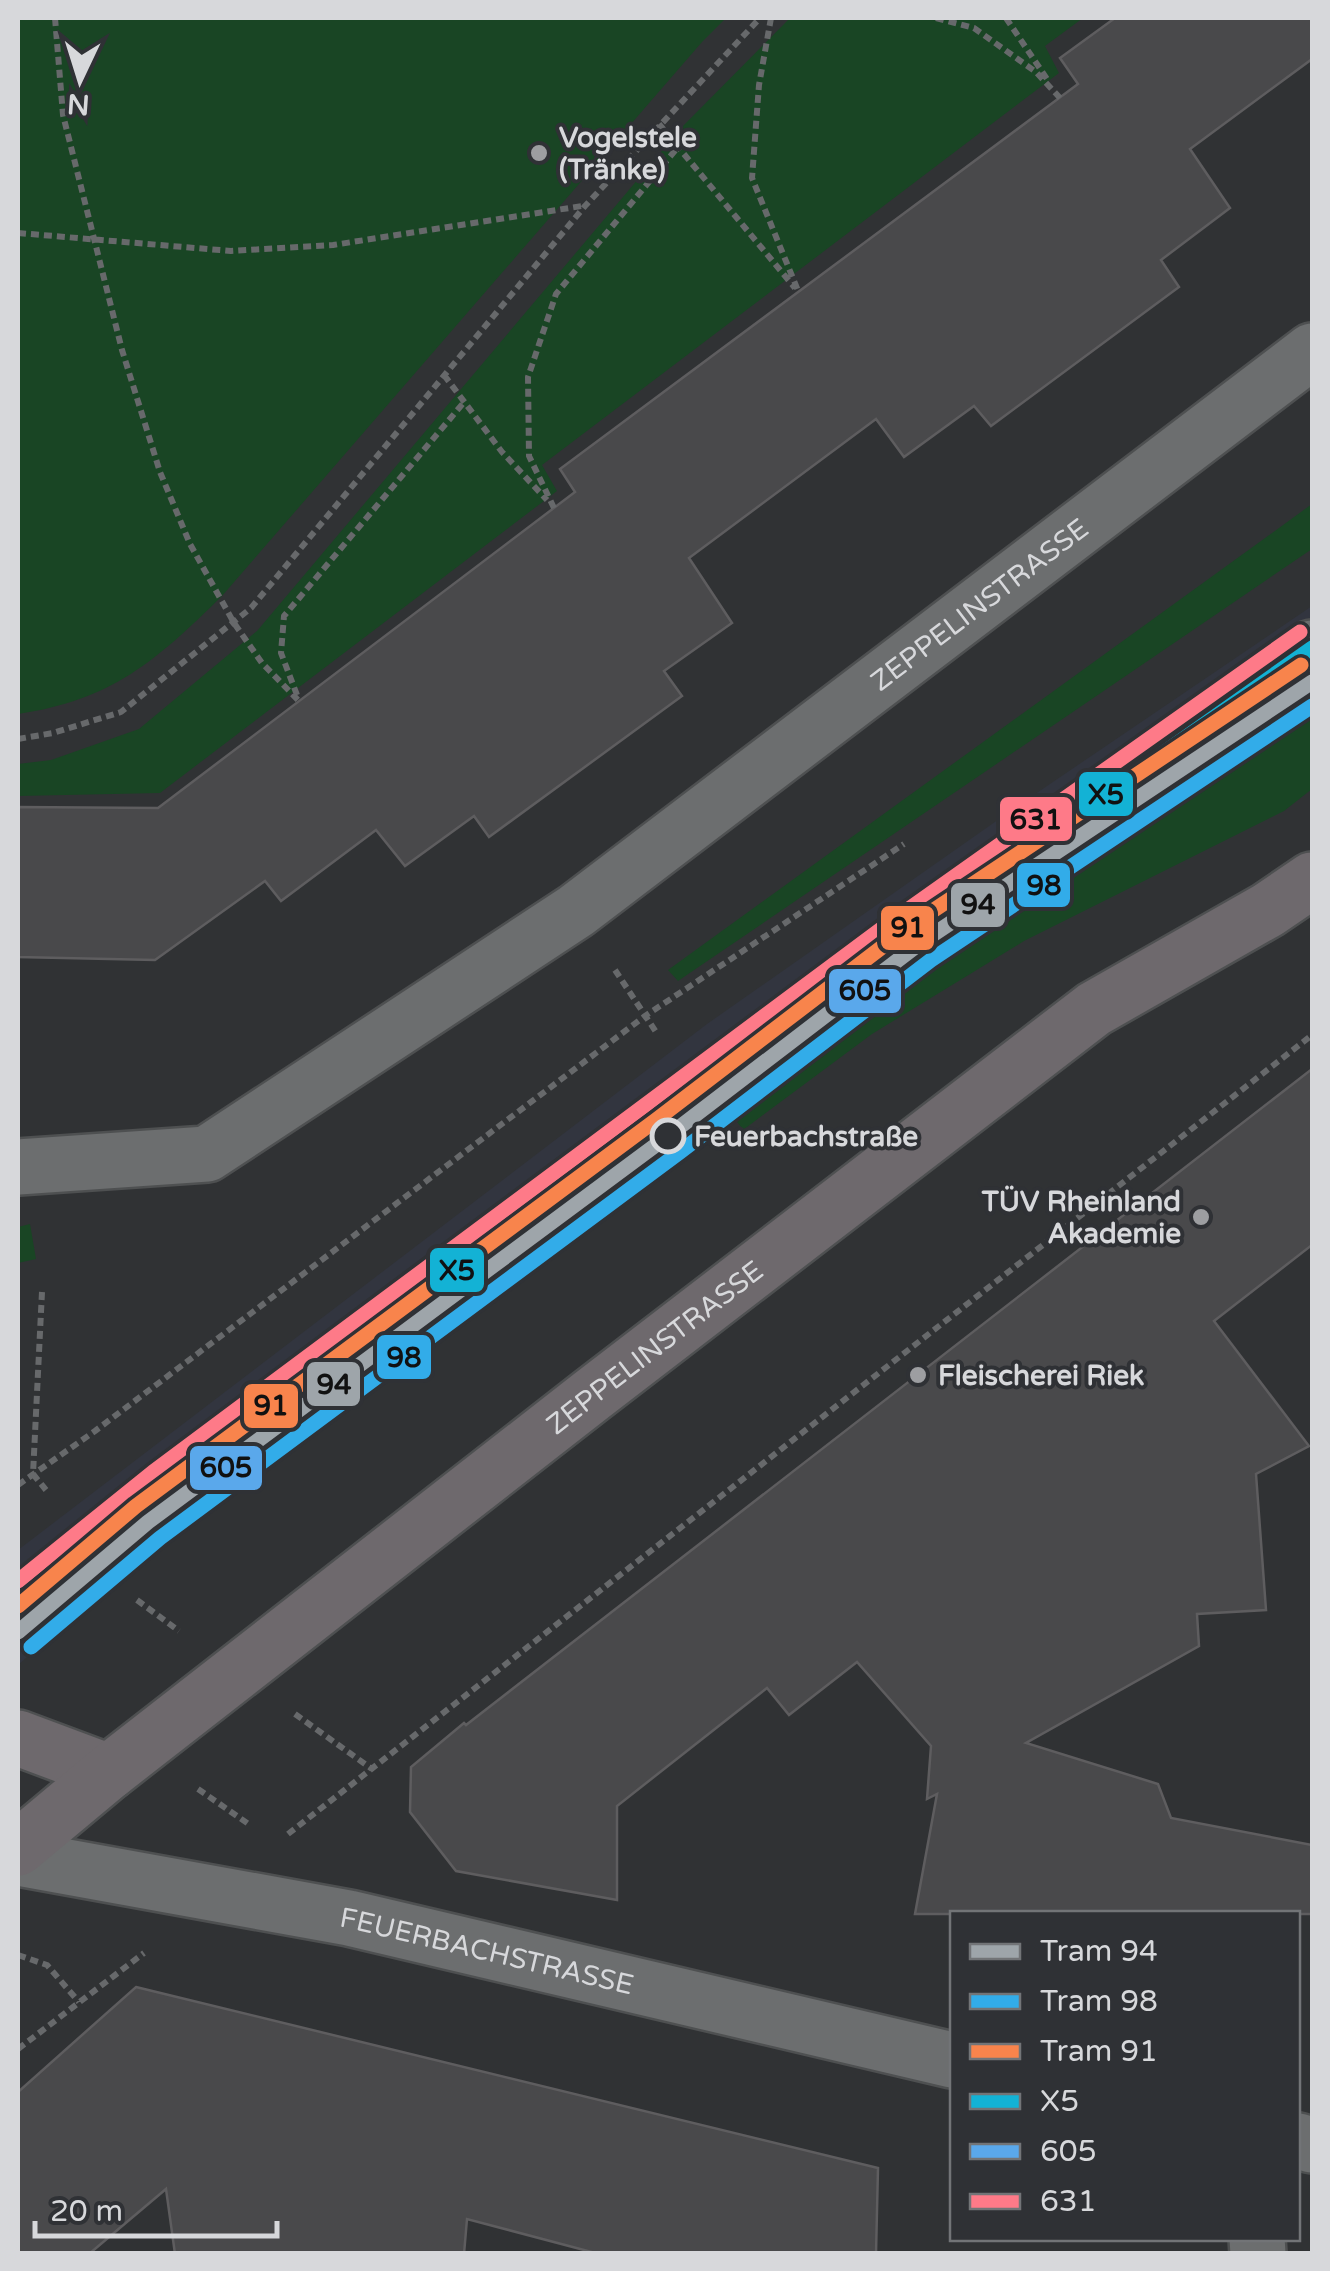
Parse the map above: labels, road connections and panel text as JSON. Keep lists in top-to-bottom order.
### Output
{
  "streets": {
    "main road": ["ZEPPELINSTRASSE"],
    "street": ["FEUERBACHSTRASSE"]
  },
  "places": [
    "Vogelstele (Tränke)",
    "Feuerbachstraße",
    "TÜV Rheinland Akademie",
    "Fleischerei Riek"
  ],
  "lines": [
    "transit line 631",
    "transit line X5",
    "tram line 91",
    "transit line 605",
    "tram line 94",
    "tram line 98"
  ],
  "legend": [
    "Tram 94",
    "Tram 98",
    "Tram 91",
    "X5",
    "605",
    "631"
  ],
  "scale_bar": "20 m",
  "north": "bottom"
}
